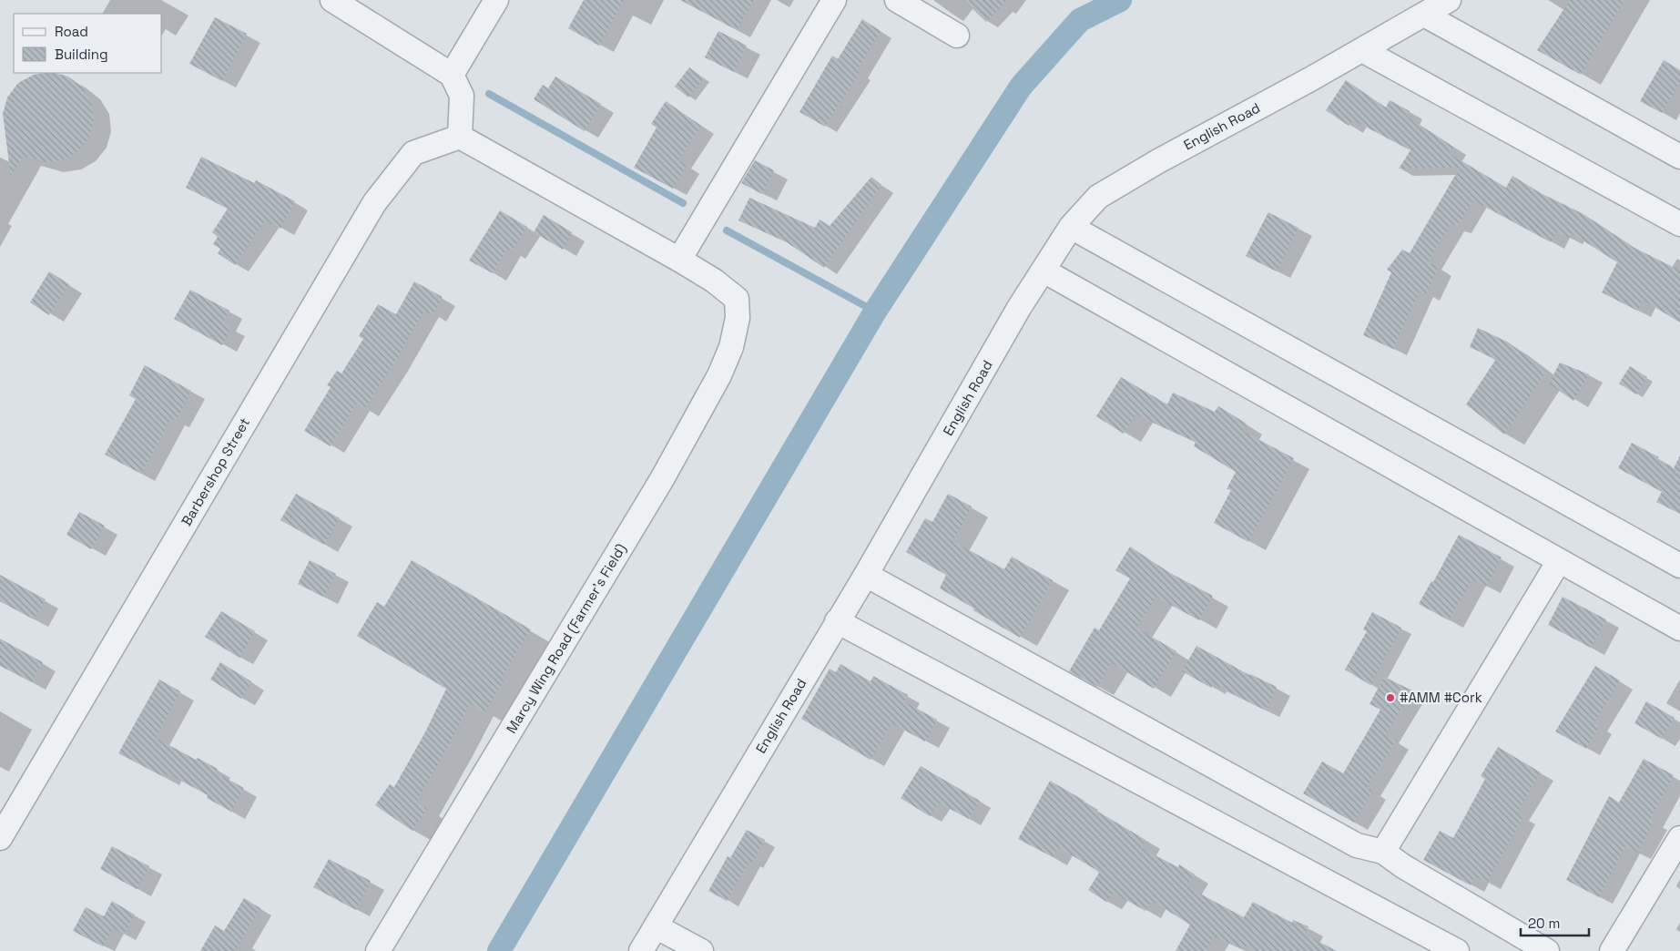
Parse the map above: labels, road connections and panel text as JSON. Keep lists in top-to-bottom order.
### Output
{
  "streets": {
    "street": ["English Road", "Barbershop Street", "Marcy Wing Road (Farmer's Field)"]
  },
  "places": ["#AMM #Cork"],
  "legend": ["Road", "Building"],
  "scale_bar": "20 m"
}
